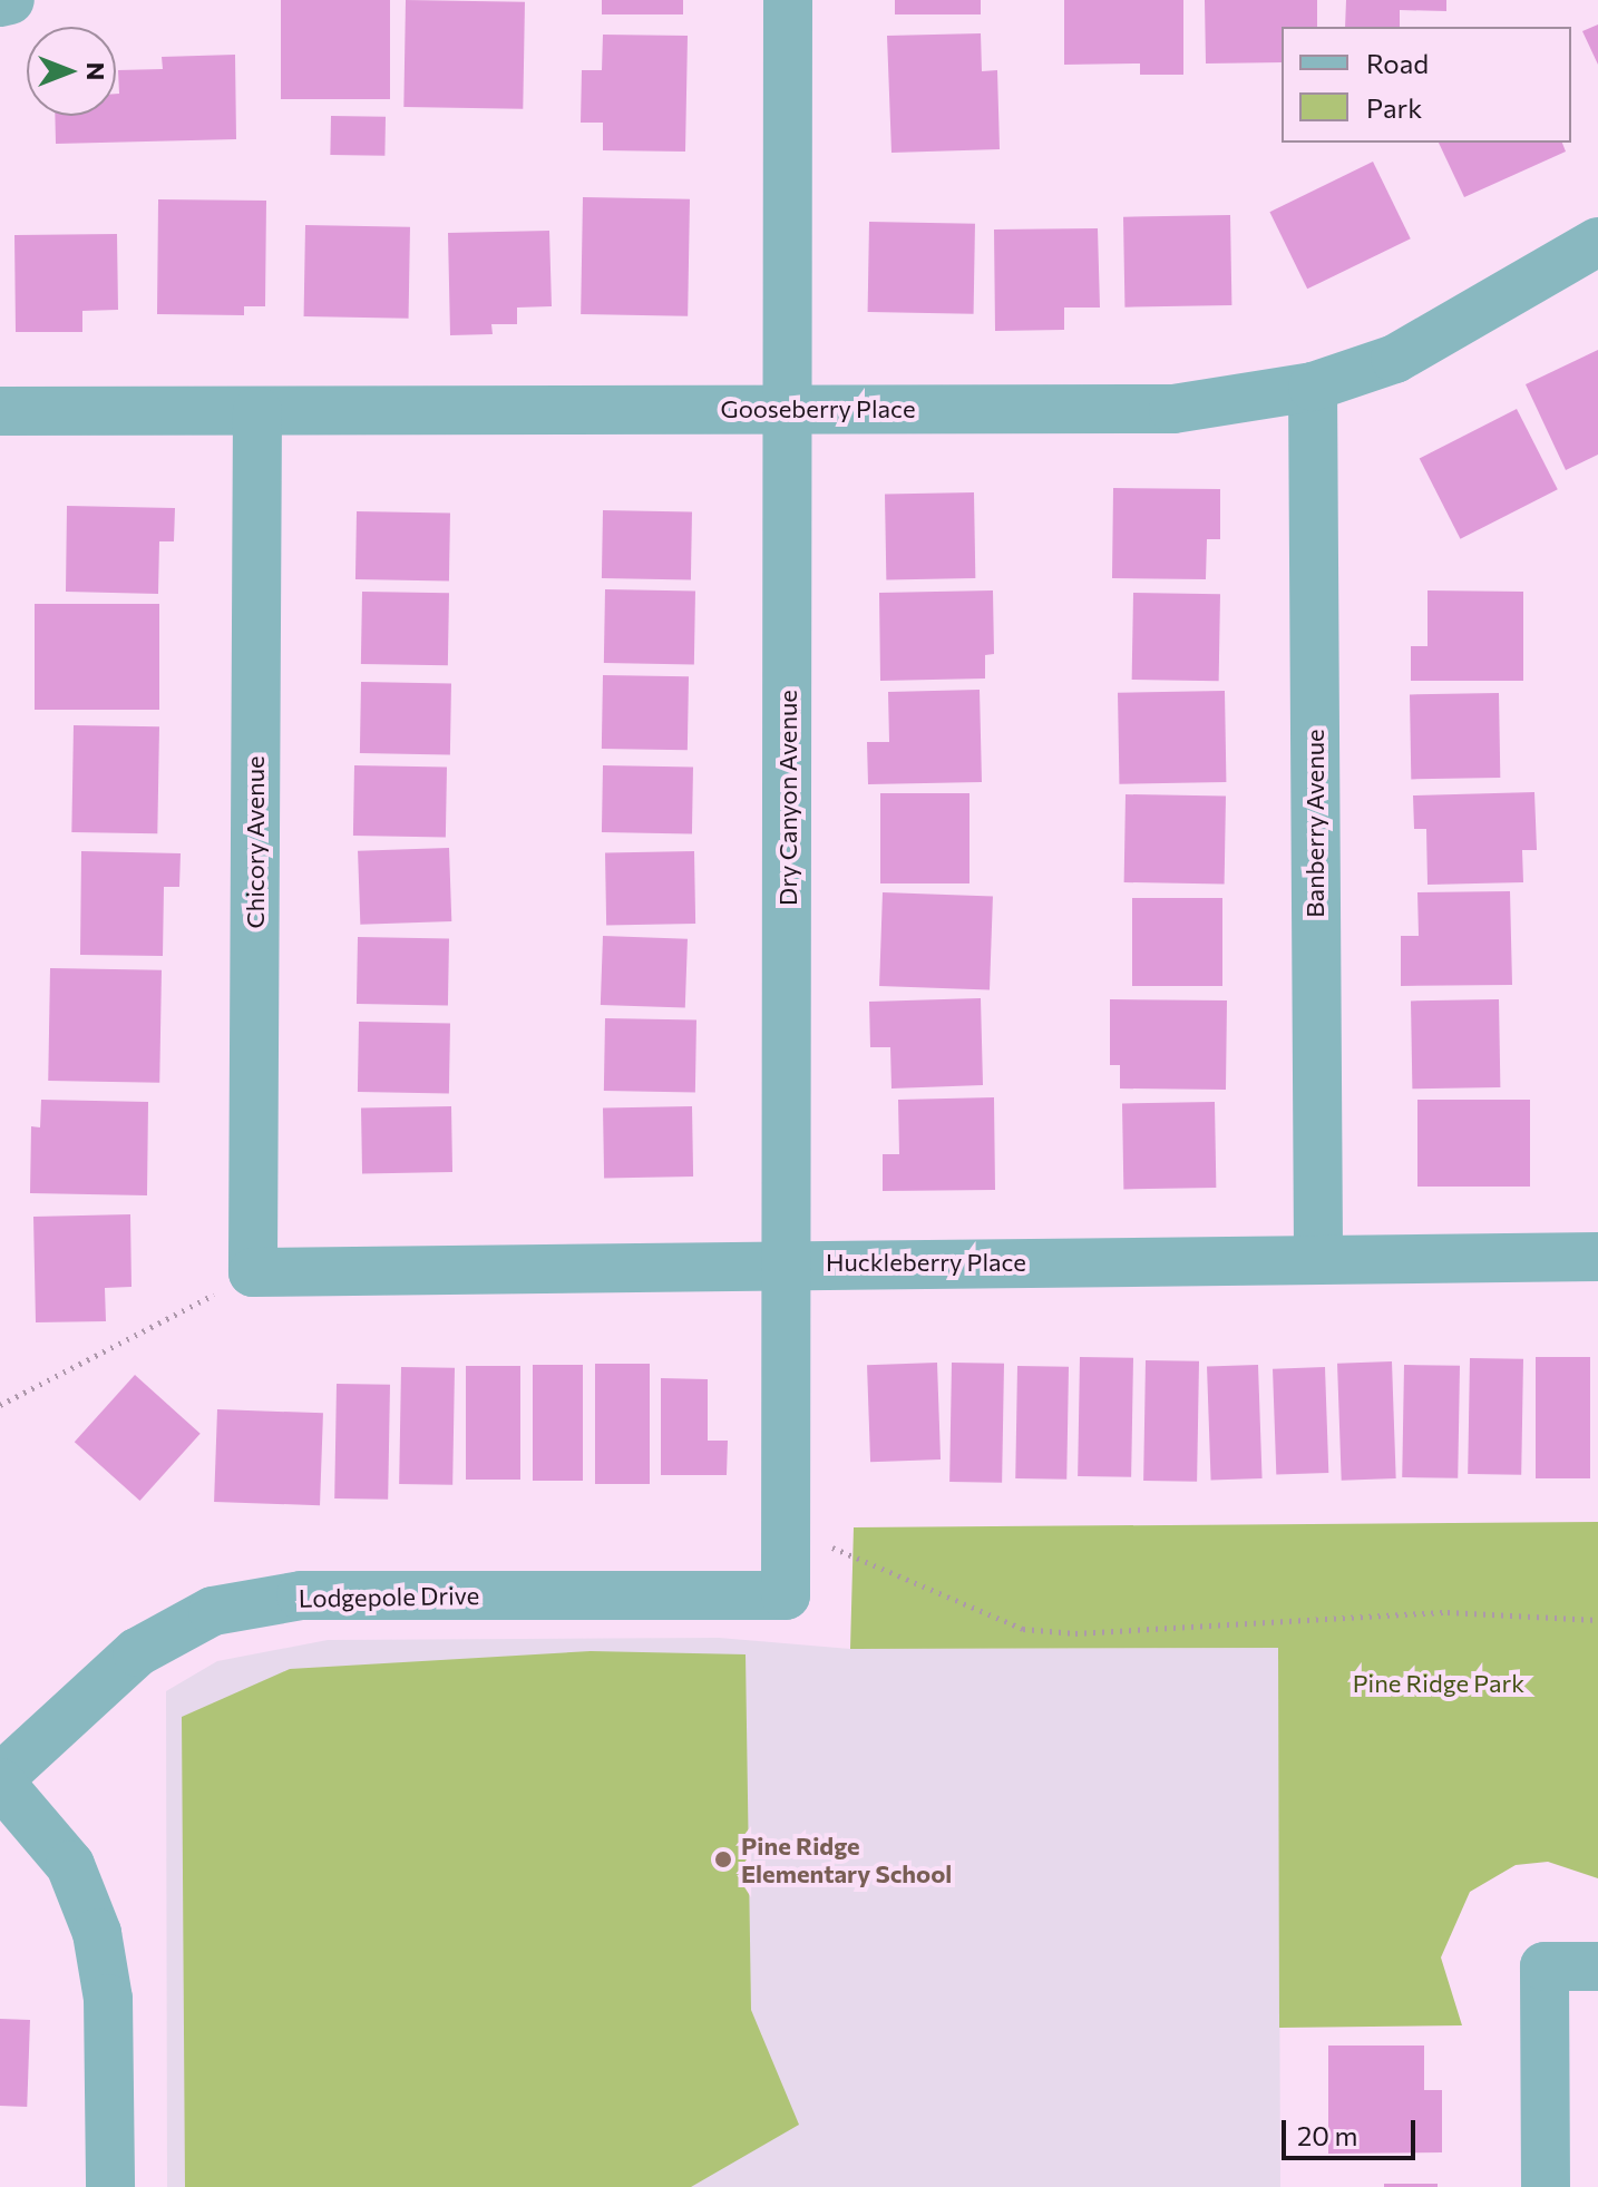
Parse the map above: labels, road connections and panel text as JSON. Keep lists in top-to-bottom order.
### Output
{
  "streets": {
    "street": [
      "Gooseberry Place",
      "Dry Canyon Avenue",
      "Banberry Avenue",
      "Chicory Avenue",
      "Huckleberry Place",
      "Lodgepole Drive"
    ]
  },
  "crossings": [
    ["Gooseberry Place", "Dry Canyon Avenue"],
    ["Gooseberry Place", "Banberry Avenue"],
    ["Gooseberry Place", "Chicory Avenue"],
    ["Dry Canyon Avenue", "Huckleberry Place"],
    ["Dry Canyon Avenue", "Lodgepole Drive"],
    ["Banberry Avenue", "Huckleberry Place"],
    ["Chicory Avenue", "Huckleberry Place"]
  ],
  "parks": ["Pine Ridge Park"],
  "places": ["Pine Ridge Elementary School"],
  "legend": ["Road", "Park"],
  "scale_bar": "20 m",
  "north": "right"
}
